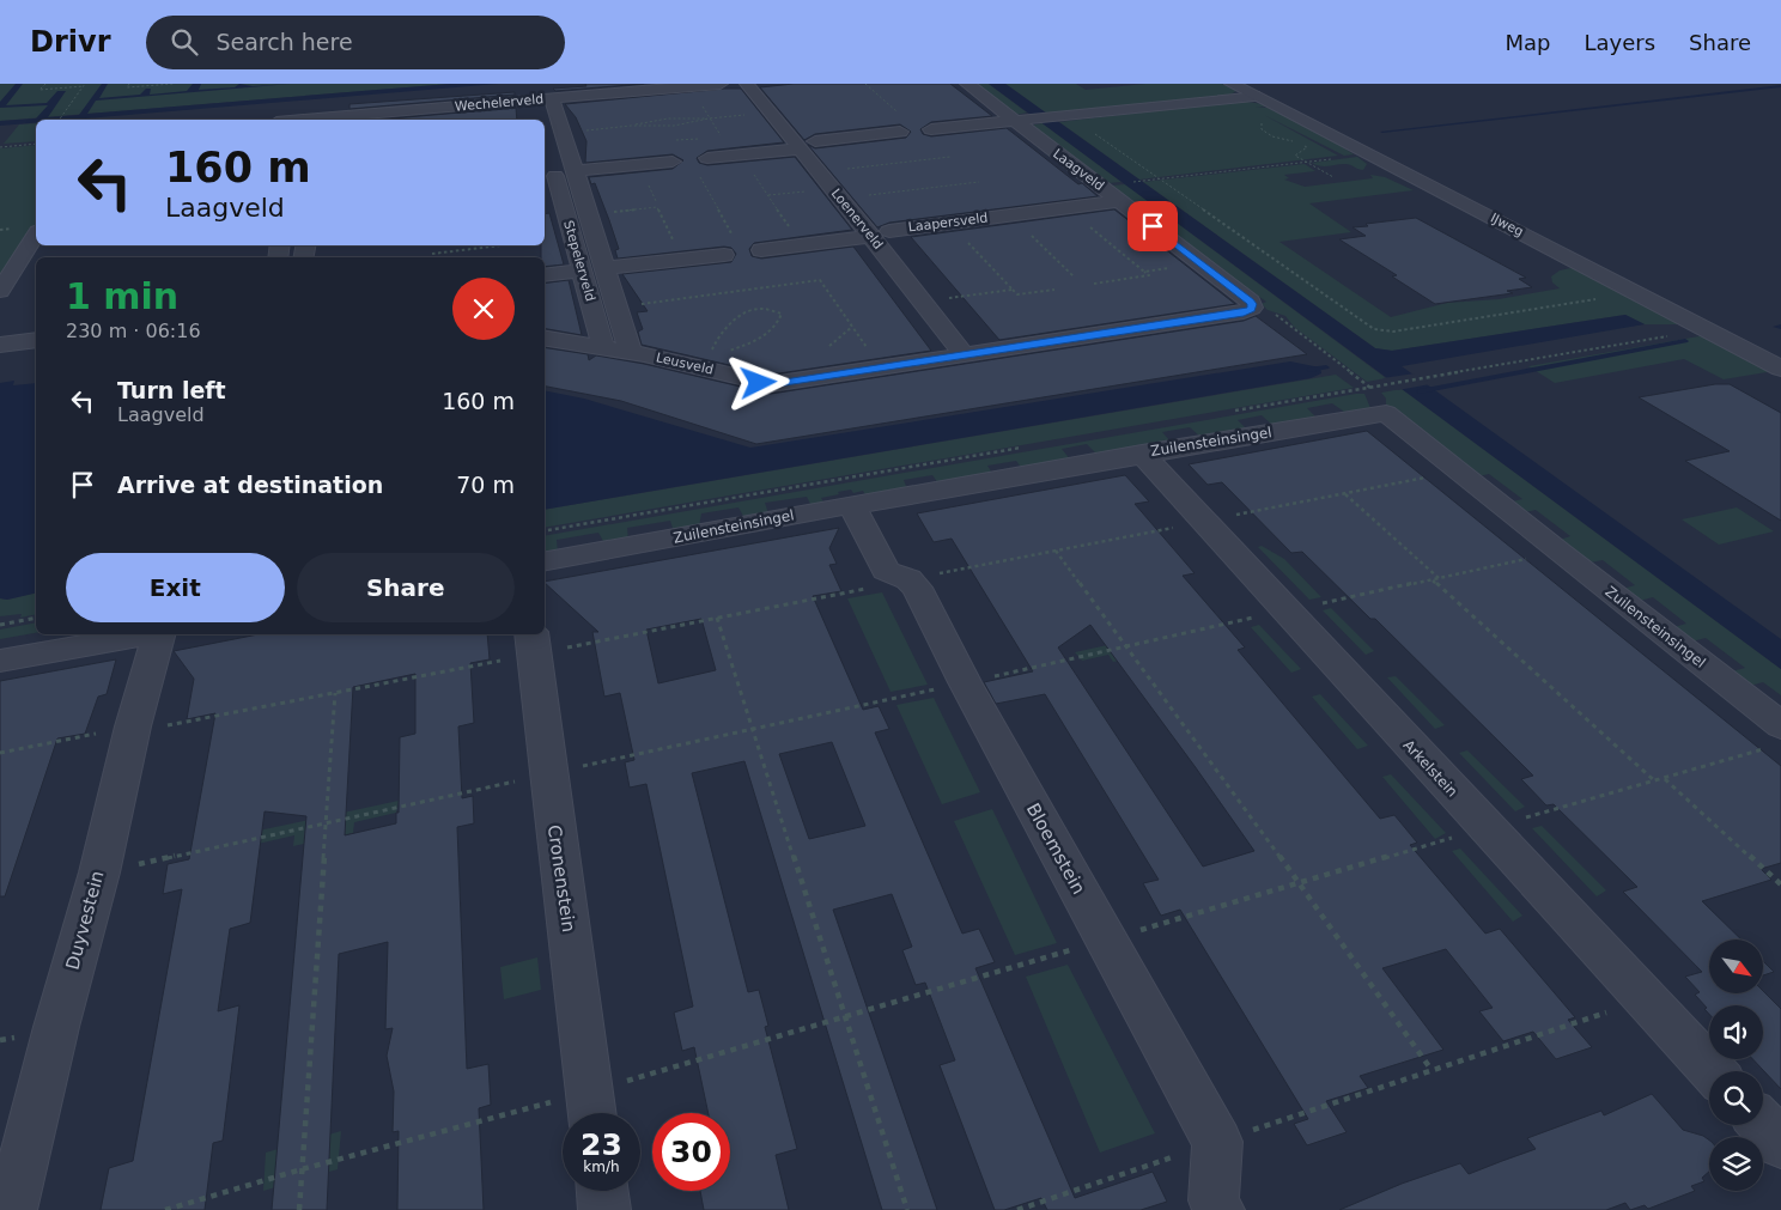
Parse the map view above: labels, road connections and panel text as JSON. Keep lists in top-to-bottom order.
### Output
{
  "streets": {
    "street": [
      "Wechelerveld",
      "Laagveld",
      "Loenerveld",
      "Laapersveld",
      "IJweg",
      "Stepelerveld",
      "Leusveld",
      "Zuilensteinsingel",
      "Arkelstein",
      "Bloemstein",
      "Cronenstein",
      "Duyvestein"
    ]
  },
  "crossings": [
    ["Wechelerveld", "Stepelerveld"],
    ["Laagveld", "Laapersveld"],
    ["Laagveld", "Leusveld"],
    ["Loenerveld", "Laapersveld"],
    ["Loenerveld", "Leusveld"],
    ["Stepelerveld", "Leusveld"],
    ["Zuilensteinsingel", "Arkelstein"],
    ["Zuilensteinsingel", "Bloemstein"]
  ],
  "north": "bottom right",
  "page": {
    "header": "Drivr",
    "search": "Search here",
    "nav": ["Map", "Layers", "Share"],
    "turn": ["160 m", "Laagveld"],
    "heading": ["1 min", "230 m · 06:16"],
    "list": [
      {
        "name": "Turn left",
        "note": "Laagveld",
        "value": "160 m"
      },
      {
        "name": "Arrive at destination",
        "value": "70 m"
      }
    ],
    "buttons": ["Exit", "Share"],
    "speed": "23 km/h",
    "limit": "30"
  }
}
